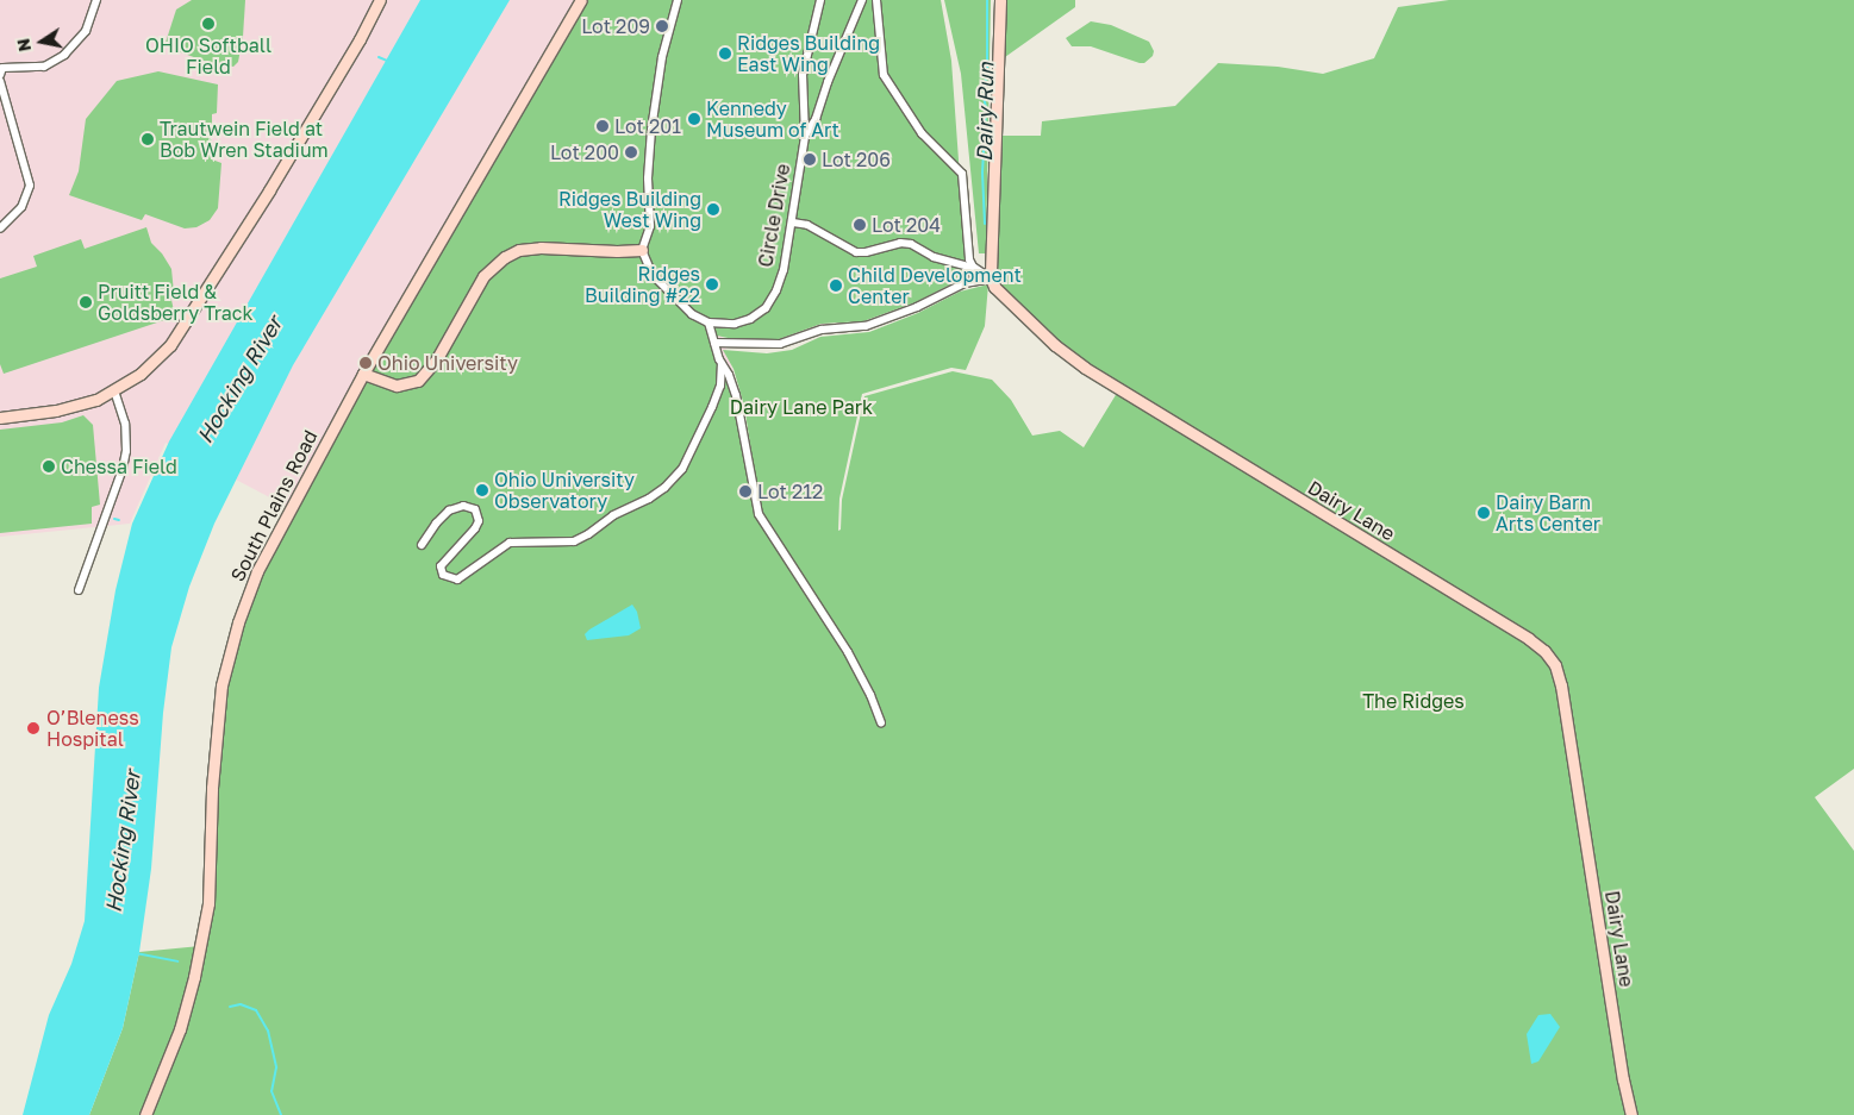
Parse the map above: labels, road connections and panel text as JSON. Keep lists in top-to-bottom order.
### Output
{
  "streets": {
    "street": ["Circle Drive", "South Plains Road", "Dairy Lane"]
  },
  "water": ["Dairy Run", "Hocking River"],
  "parks": ["Dairy Lane Park", "The Ridges"],
  "places": [
    "OHIO Softball Field",
    "Lot 209",
    "Ridges Building East Wing",
    "Kennedy Museum of Art",
    "Lot 201",
    "Trautwein Field at Bob Wren Stadium",
    "Lot 200",
    "Lot 206",
    "Ridges Building West Wing",
    "Lot 204",
    "Ridges Building #22",
    "Child Development Center",
    "Pruitt Field & Goldsberry Track",
    "Ohio University",
    "Chessa Field",
    "Ohio University Observatory",
    "Lot 212",
    "Dairy Barn Arts Center",
    "O’Bleness Hospital"
  ],
  "north": "left"
}
